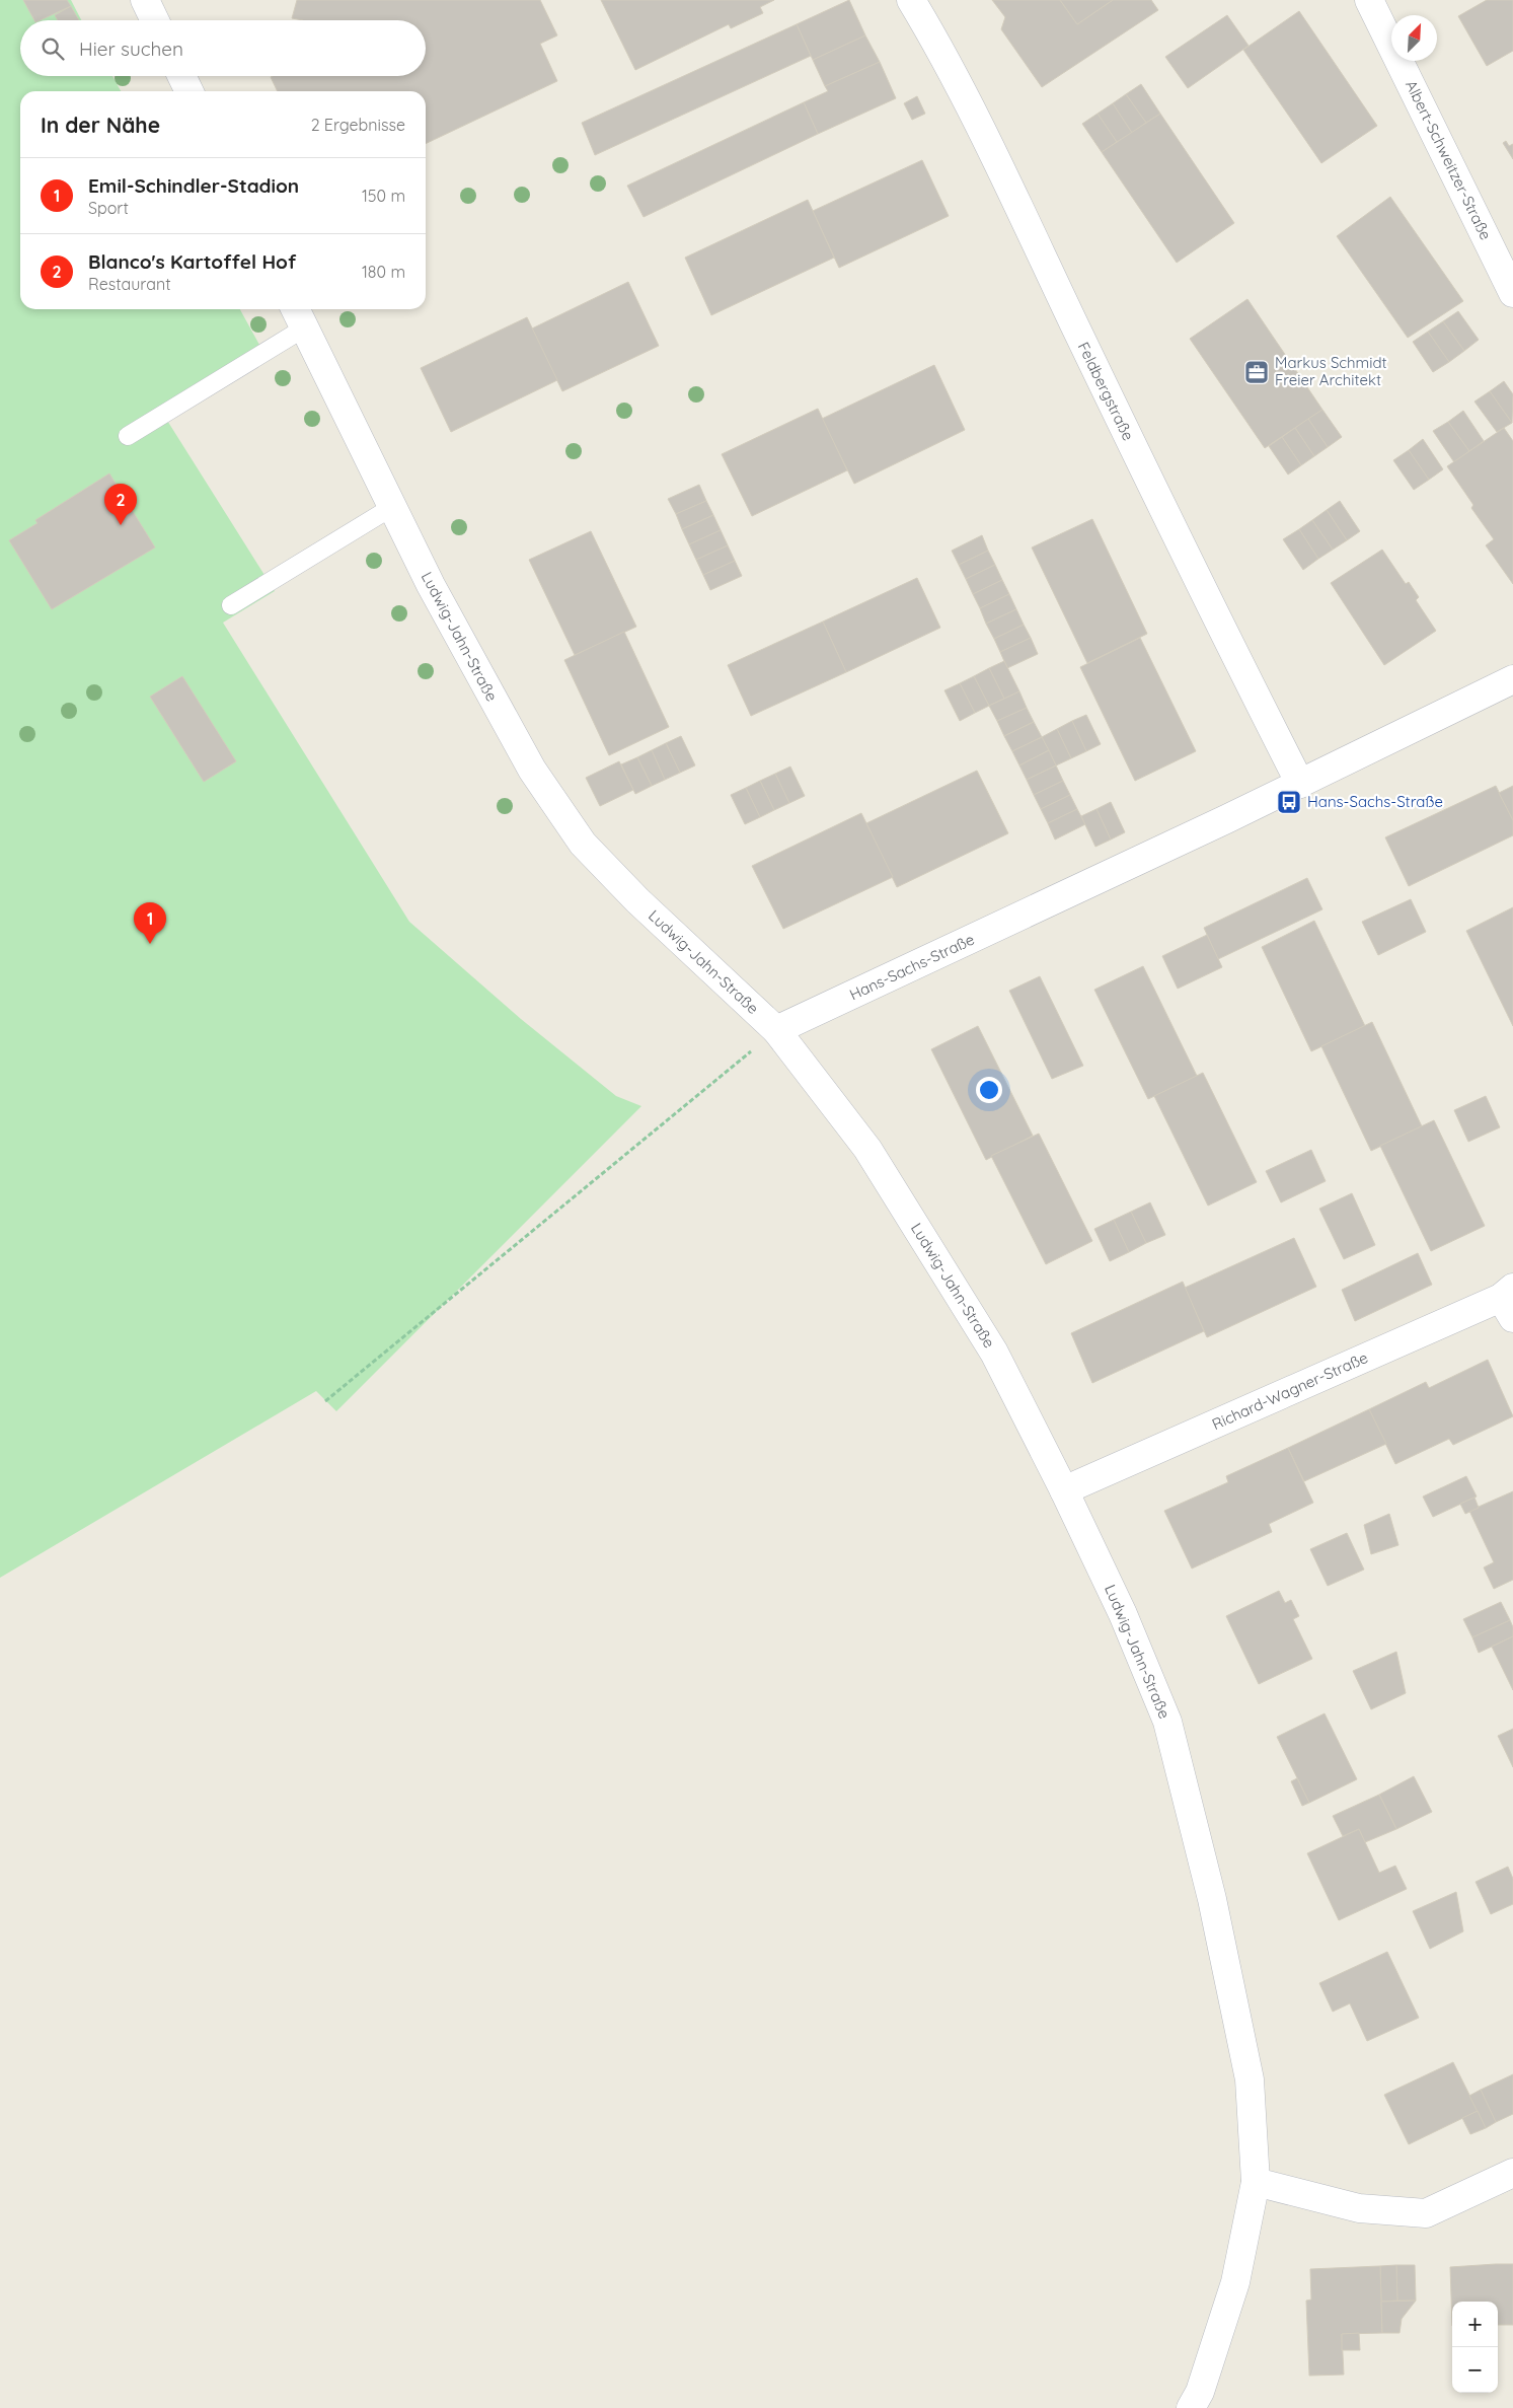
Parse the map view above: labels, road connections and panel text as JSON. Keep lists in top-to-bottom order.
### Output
{
  "streets": {
    "street": [
      "Albert-Schweitzer-Straße",
      "Feldbergstraße",
      "Ludwig-Jahn-Straße",
      "Hans-Sachs-Straße",
      "Richard-Wagner-Straße"
    ]
  },
  "crossings": [
    ["Feldbergstraße", "Hans-Sachs-Straße"],
    ["Ludwig-Jahn-Straße", "Hans-Sachs-Straße"],
    ["Ludwig-Jahn-Straße", "Richard-Wagner-Straße"]
  ],
  "places": {
    "office": ["Markus Schmidt Freier Architekt"],
    "bus stop": ["Hans-Sachs-Straße"]
  },
  "north": "top right",
  "page": {
    "search": "Hier suchen",
    "heading": ["In der Nähe", "2 Ergebnisse"],
    "list": [
      {
        "mark": "1",
        "name": "Emil-Schindler-Stadion",
        "note": "Sport",
        "value": "150 m"
      },
      {
        "mark": "2",
        "name": "Blanco's Kartoffel Hof",
        "note": "Restaurant",
        "value": "180 m"
      }
    ],
    "pins": ["2", "1"],
    "map_buttons": ["+", "−"]
  }
}
